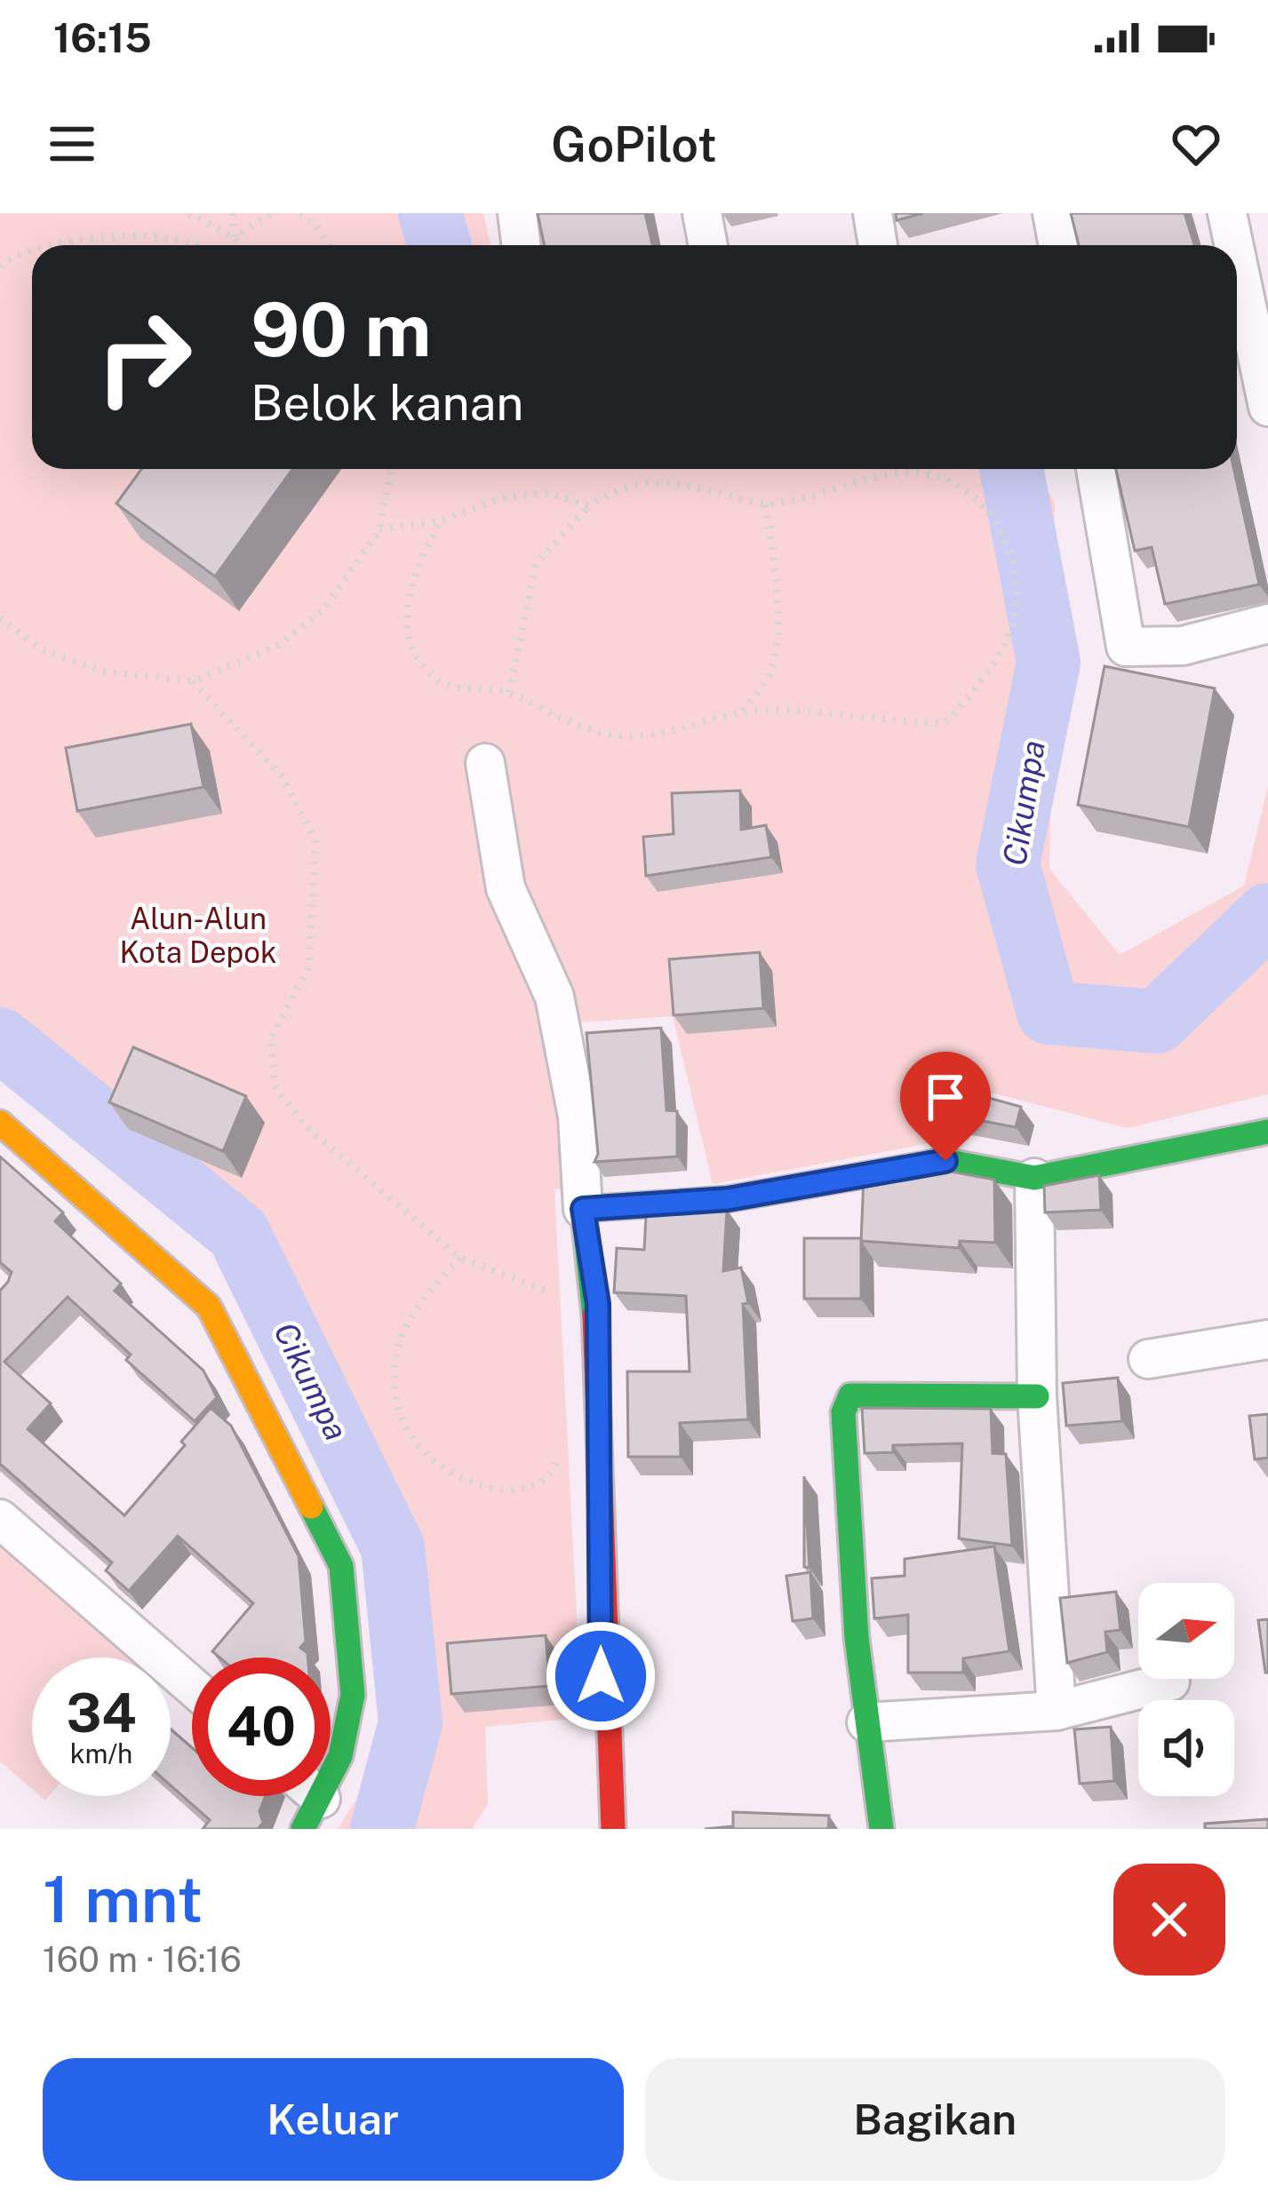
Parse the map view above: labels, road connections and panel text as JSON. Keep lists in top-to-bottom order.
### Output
{
  "water": ["Cikumpa"],
  "parks": ["Alun-Alun Kota Depok"],
  "north": "right",
  "page": {
    "status": "16:15",
    "header": "GoPilot",
    "turn": ["90 m", "Belok kanan"],
    "speed": "34 km/h",
    "limit": "40",
    "heading": ["1 mnt", "160 m · 16:16"],
    "buttons": ["Keluar", "Bagikan"]
  }
}
